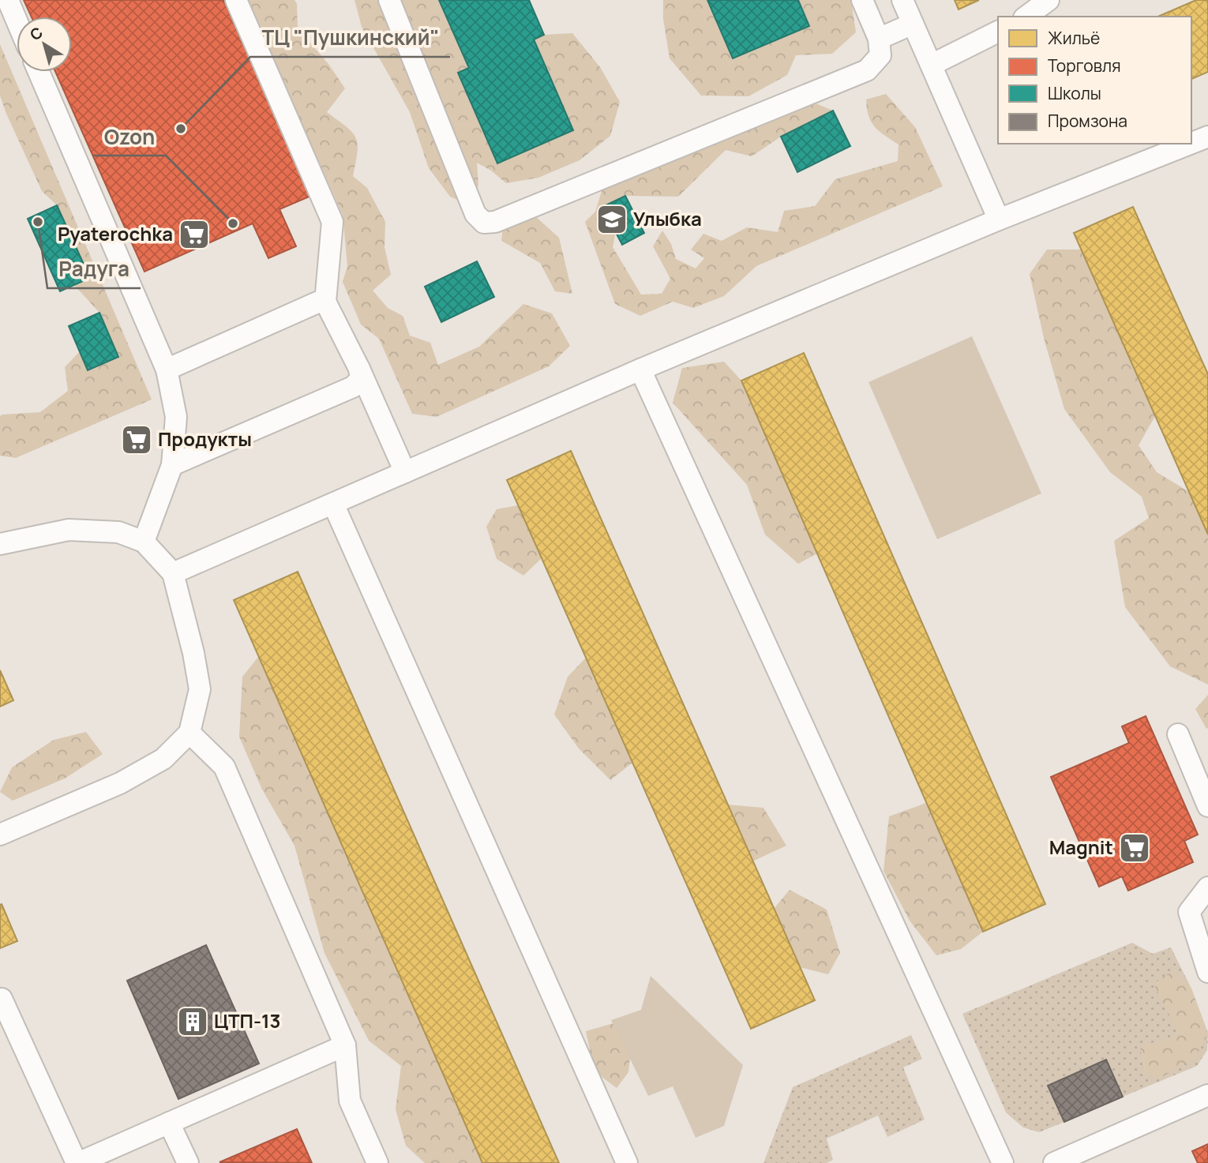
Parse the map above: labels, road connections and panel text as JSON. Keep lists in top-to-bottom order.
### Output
{
  "places": {
    "other": ["ТЦ \"Пушкинский\"", "Радуга", "Ozon"],
    "school or university": ["Улыбка"],
    "supermarket": ["Pyaterochka", "Продукты", "Magnit"],
    "building": ["ЦТП-13"]
  },
  "legend": [
    "Жильё",
    "Торговля",
    "Школы",
    "Промзона"
  ],
  "north": "top left"
}
